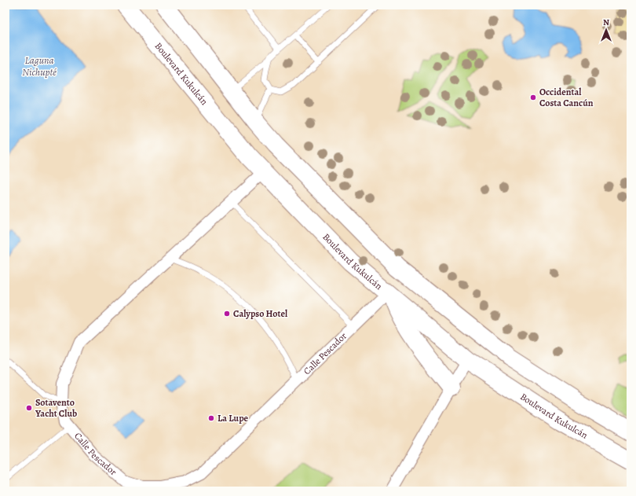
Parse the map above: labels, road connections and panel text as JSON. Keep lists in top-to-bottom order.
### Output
{
  "streets": {
    "main road": ["Boulevard Kukulcán"],
    "street": ["Calle Pescador"]
  },
  "crossings": [
    ["Boulevard Kukulcán", "Calle Pescador"]
  ],
  "water": ["Laguna Nichupté"],
  "places": [
    "Occidental Costa Cancún",
    "Calypso Hotel",
    "Sotavento Yacht Club",
    "La Lupe"
  ],
  "north": "top"
}
